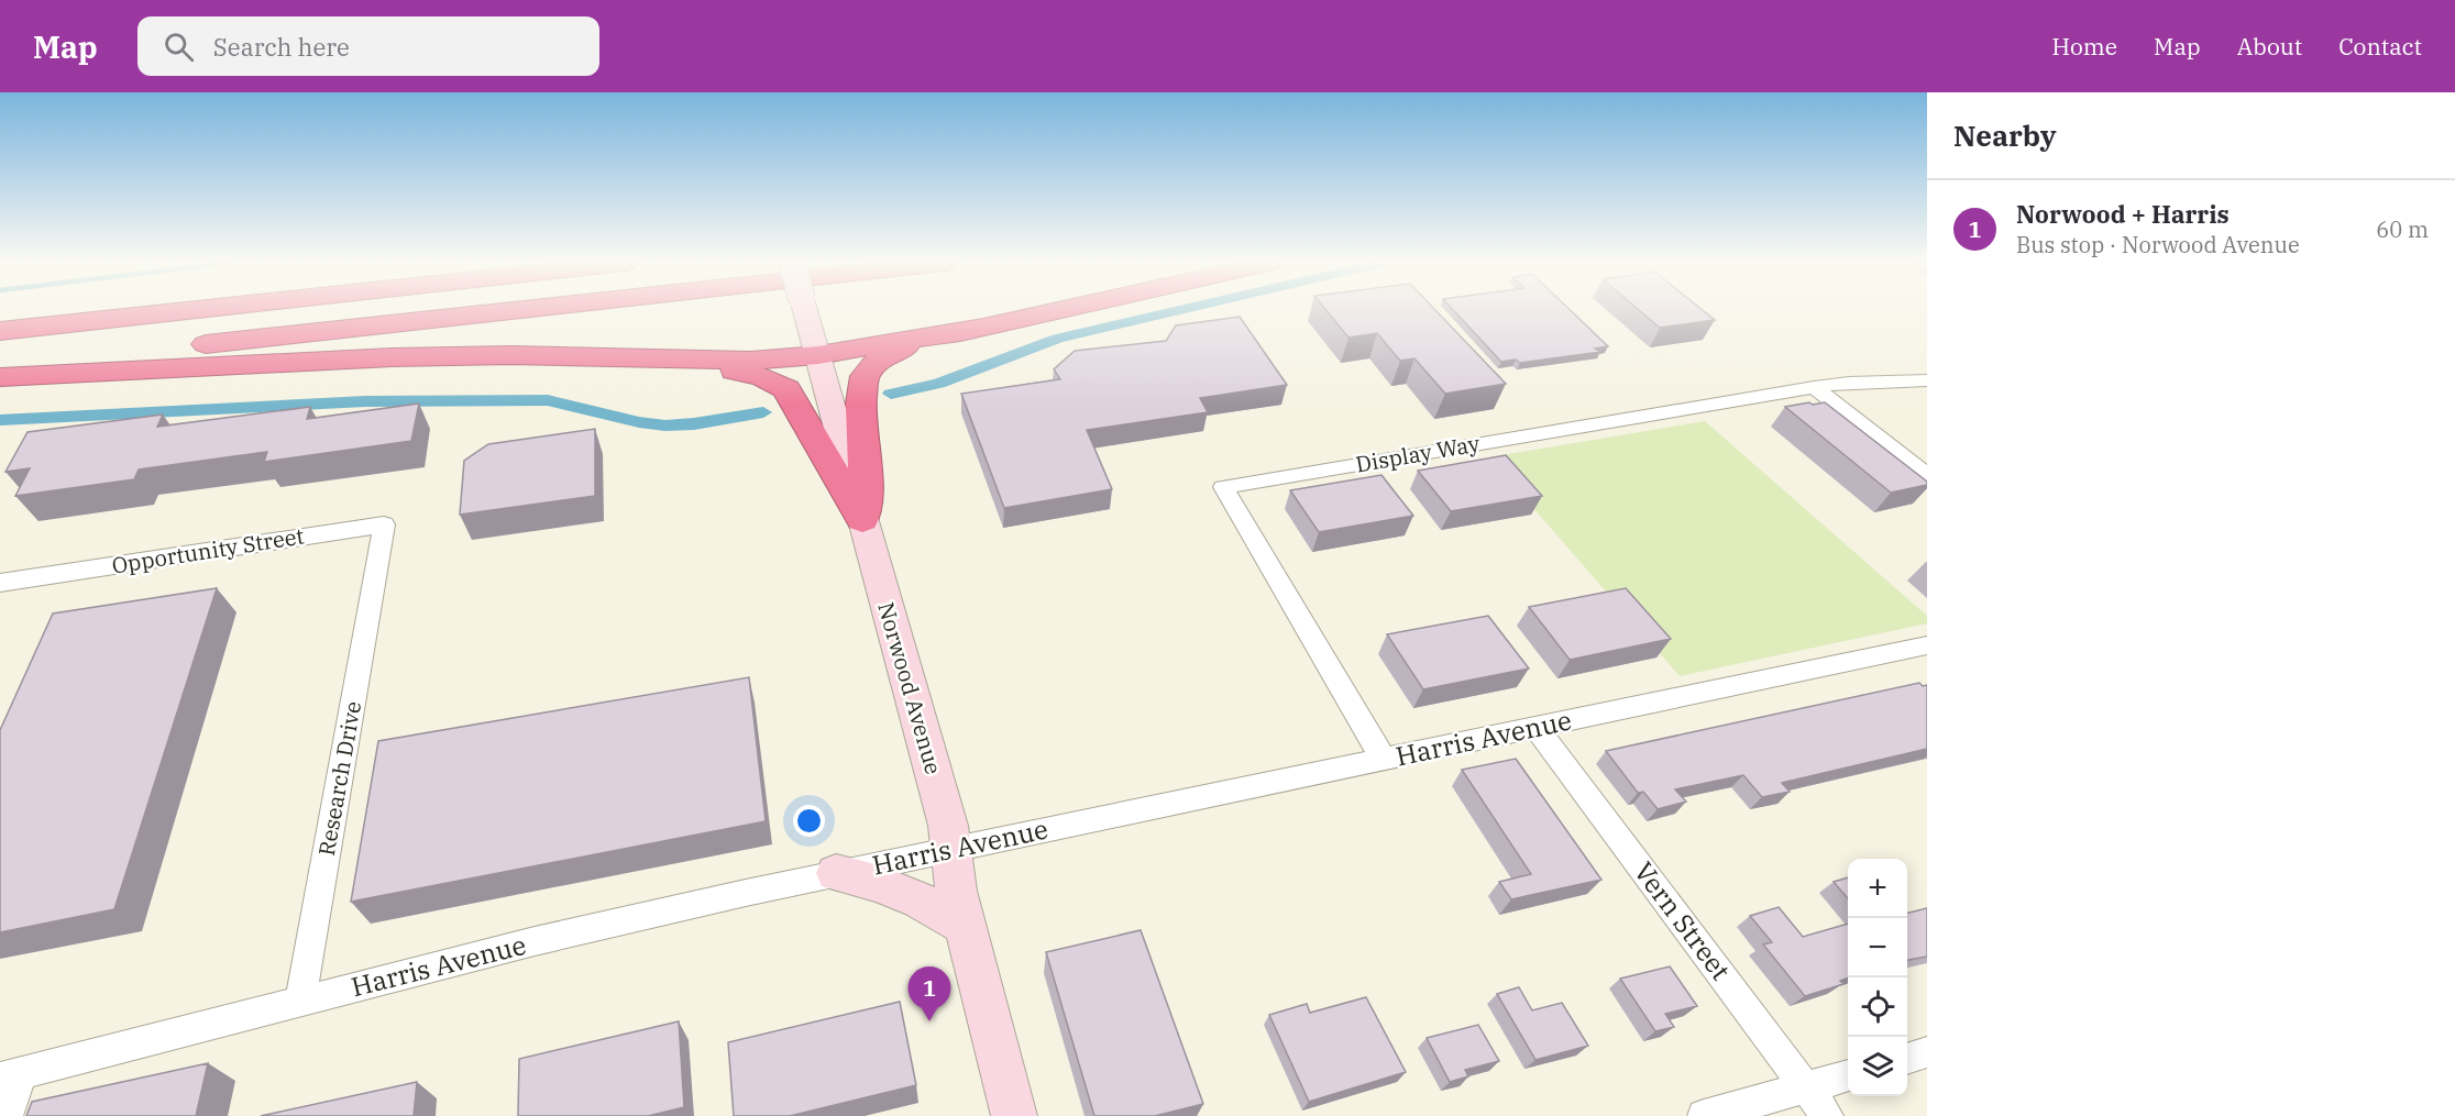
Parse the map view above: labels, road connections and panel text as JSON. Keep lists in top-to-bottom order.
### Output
{
  "streets": {
    "main road": ["Norwood Avenue"],
    "street": [
      "Display Way",
      "Opportunity Street",
      "Harris Avenue",
      "Research Drive",
      "Vern Street"
    ]
  },
  "crossings": [
    ["Display Way", "Harris Avenue"],
    ["Opportunity Street", "Research Drive"],
    ["Norwood Avenue", "Harris Avenue"],
    ["Harris Avenue", "Research Drive"],
    ["Harris Avenue", "Vern Street"]
  ],
  "page": {
    "header": "Map",
    "search": "Search here",
    "nav": [
      "Home",
      "Map",
      "About",
      "Contact"
    ],
    "heading": "Nearby",
    "list": [
      {
        "mark": "1",
        "name": "Norwood + Harris",
        "note": "Bus stop · Norwood Avenue",
        "value": "60 m"
      }
    ],
    "map_buttons": ["+", "−"],
    "pins": "1"
  }
}
